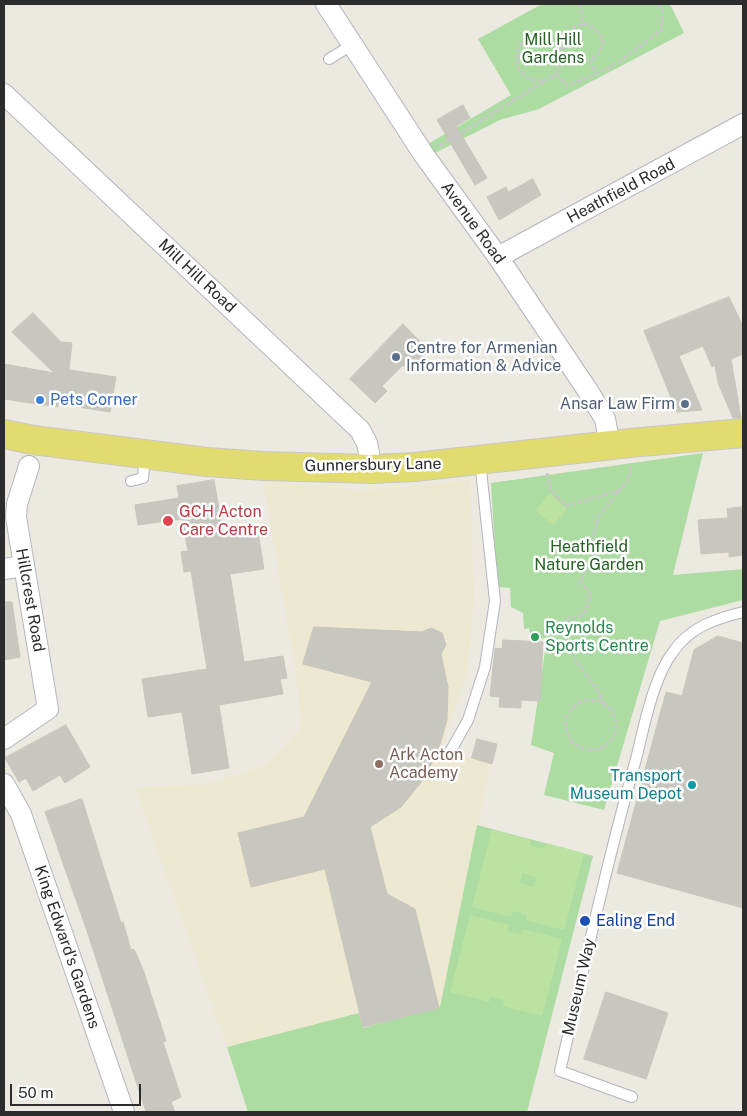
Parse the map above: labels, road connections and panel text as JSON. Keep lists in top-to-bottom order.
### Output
{
  "streets": {
    "main road": ["Gunnersbury Lane"],
    "street": [
      "Heathfield Road",
      "Avenue Road",
      "Mill Hill Road",
      "Hillcrest Road",
      "King Edward's Gardens"
    ],
    "lane": ["Museum Way"]
  },
  "crossings": [
    ["Heathfield Road", "Avenue Road"],
    ["Avenue Road", "Gunnersbury Lane"],
    ["Mill Hill Road", "Gunnersbury Lane"],
    ["Gunnersbury Lane", "Hillcrest Road"]
  ],
  "parks": ["Mill Hill Gardens", "Heathfield Nature Garden"],
  "places": [
    "Centre for Armenian Information & Advice",
    "Pets Corner",
    "Ansar Law Firm",
    "GCH Acton Care Centre",
    "Reynolds Sports Centre",
    "Ark Acton Academy",
    "Transport Museum Depot",
    "Ealing End"
  ],
  "scale_bar": "50 m"
}
